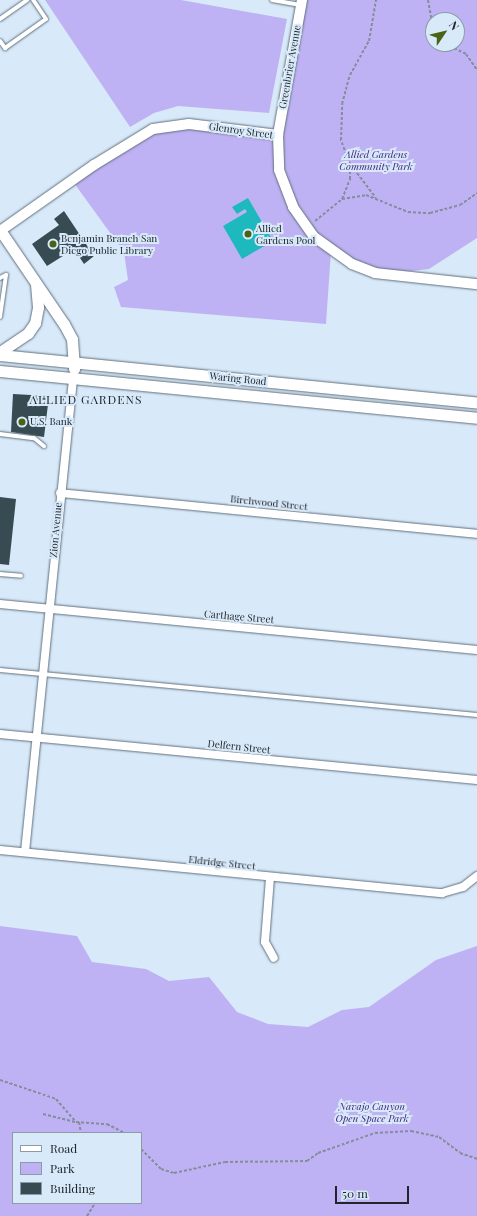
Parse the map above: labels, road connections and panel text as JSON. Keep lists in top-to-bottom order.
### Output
{
  "streets": {
    "main road": ["Waring Road", "Zion Avenue"],
    "street": [
      "Greenbrier Avenue",
      "Glenroy Street",
      "Birchwood Street",
      "Carthage Street",
      "Delfern Street",
      "Eldridge Street"
    ]
  },
  "crossings": [
    ["Greenbrier Avenue", "Glenroy Street"],
    ["Glenroy Street", "Zion Avenue"],
    ["Waring Road", "Zion Avenue"],
    ["Birchwood Street", "Zion Avenue"],
    ["Zion Avenue", "Carthage Street"],
    ["Zion Avenue", "Delfern Street"],
    ["Zion Avenue", "Eldridge Street"]
  ],
  "districts": ["ALLIED GARDENS"],
  "parks": ["Allied Gardens Community Park", "Navajo Canyon Open Space Park"],
  "places": ["Allied Gardens Pool", "Benjamin Branch San Diego Public Library", "U.S. Bank"],
  "legend": ["Road", "Park", "Building"],
  "scale_bar": "50 m",
  "north": "top right"
}
